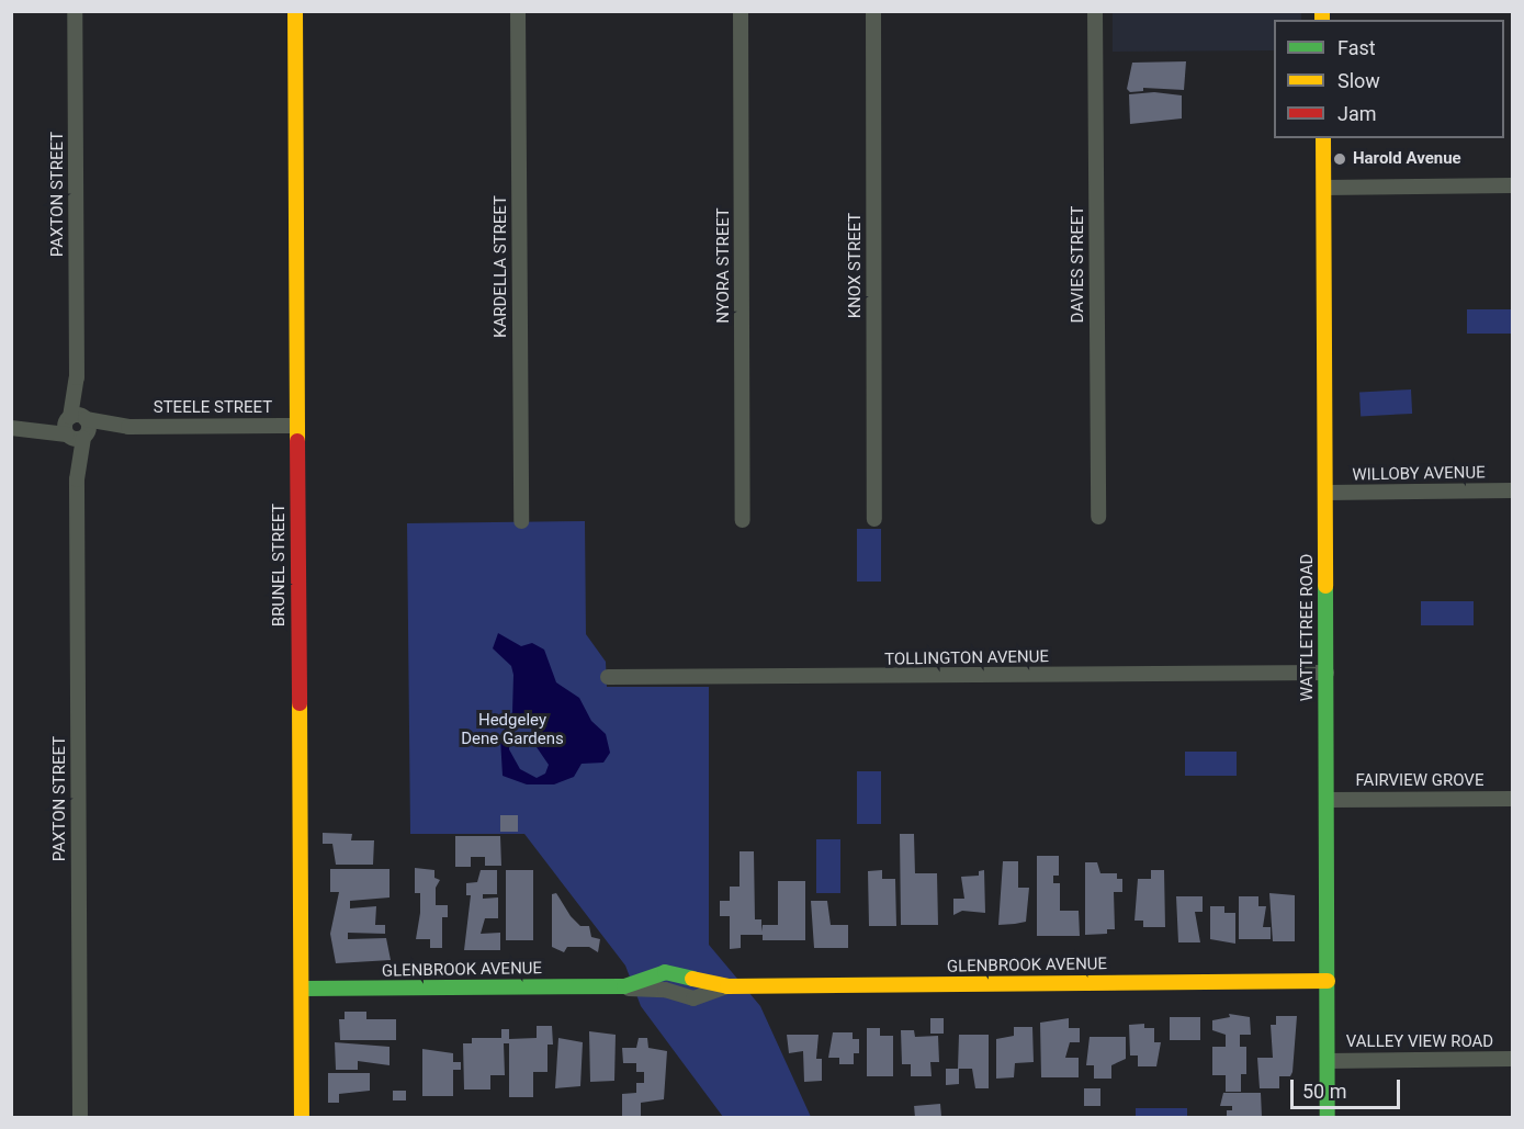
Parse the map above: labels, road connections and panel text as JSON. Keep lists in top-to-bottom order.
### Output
{
  "streets": {
    "street": [
      "PAXTON STREET",
      "DAVIES STREET",
      "NYORA STREET",
      "KNOX STREET",
      "KARDELLA STREET",
      "STEELE STREET",
      "WILLOBY AVENUE",
      "BRUNEL STREET",
      "WATTLETREE ROAD",
      "TOLLINGTON AVENUE",
      "FAIRVIEW GROVE",
      "GLENBROOK AVENUE",
      "VALLEY VIEW ROAD"
    ]
  },
  "crossings": [
    ["PAXTON STREET", "STEELE STREET"],
    ["STEELE STREET", "BRUNEL STREET"],
    ["WILLOBY AVENUE", "WATTLETREE ROAD"],
    ["BRUNEL STREET", "GLENBROOK AVENUE"],
    ["WATTLETREE ROAD", "TOLLINGTON AVENUE"],
    ["WATTLETREE ROAD", "FAIRVIEW GROVE"],
    ["WATTLETREE ROAD", "GLENBROOK AVENUE"],
    ["WATTLETREE ROAD", "VALLEY VIEW ROAD"]
  ],
  "parks": ["Hedgeley Dene Gardens"],
  "places": ["Harold Avenue"],
  "legend": ["Fast", "Slow", "Jam"],
  "scale_bar": "50 m"
}
